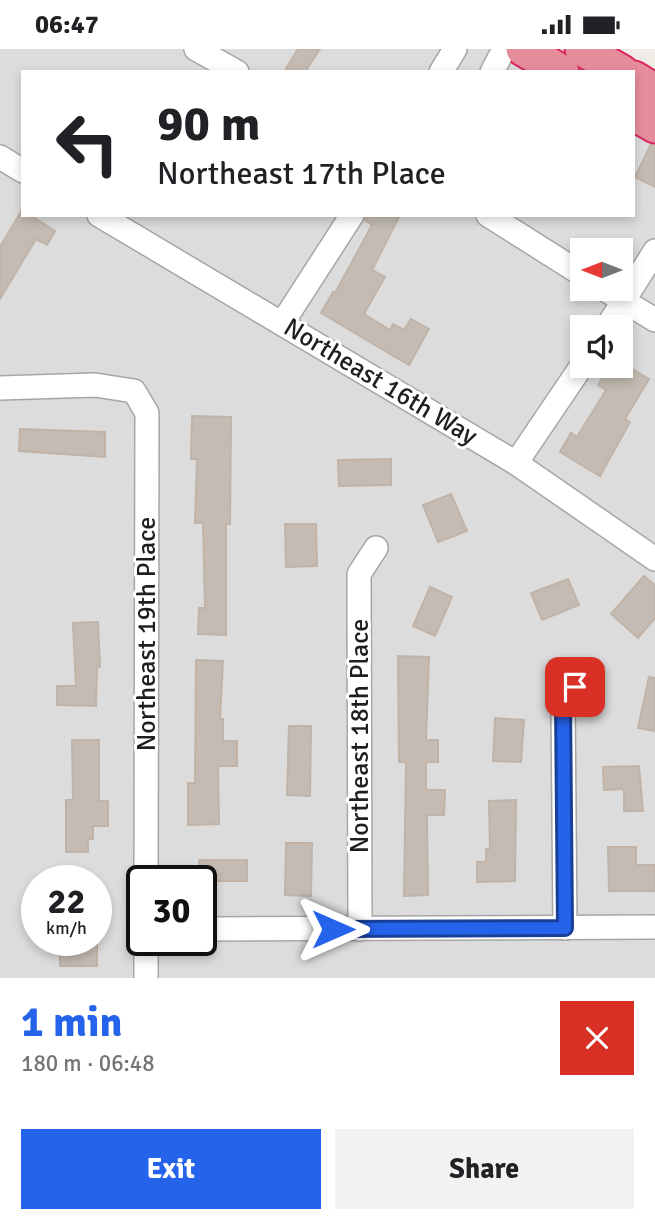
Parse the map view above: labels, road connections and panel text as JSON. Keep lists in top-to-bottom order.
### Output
{
  "streets": {
    "street": ["Northeast 16th Way", "Northeast 19th Place", "Northeast 18th Place"]
  },
  "north": "left",
  "page": {
    "status": "06:47",
    "turn": ["90 m", "Northeast 17th Place"],
    "speed": "22 km/h",
    "limit": "30",
    "heading": ["1 min", "180 m · 06:48"],
    "buttons": ["Exit", "Share"]
  }
}
